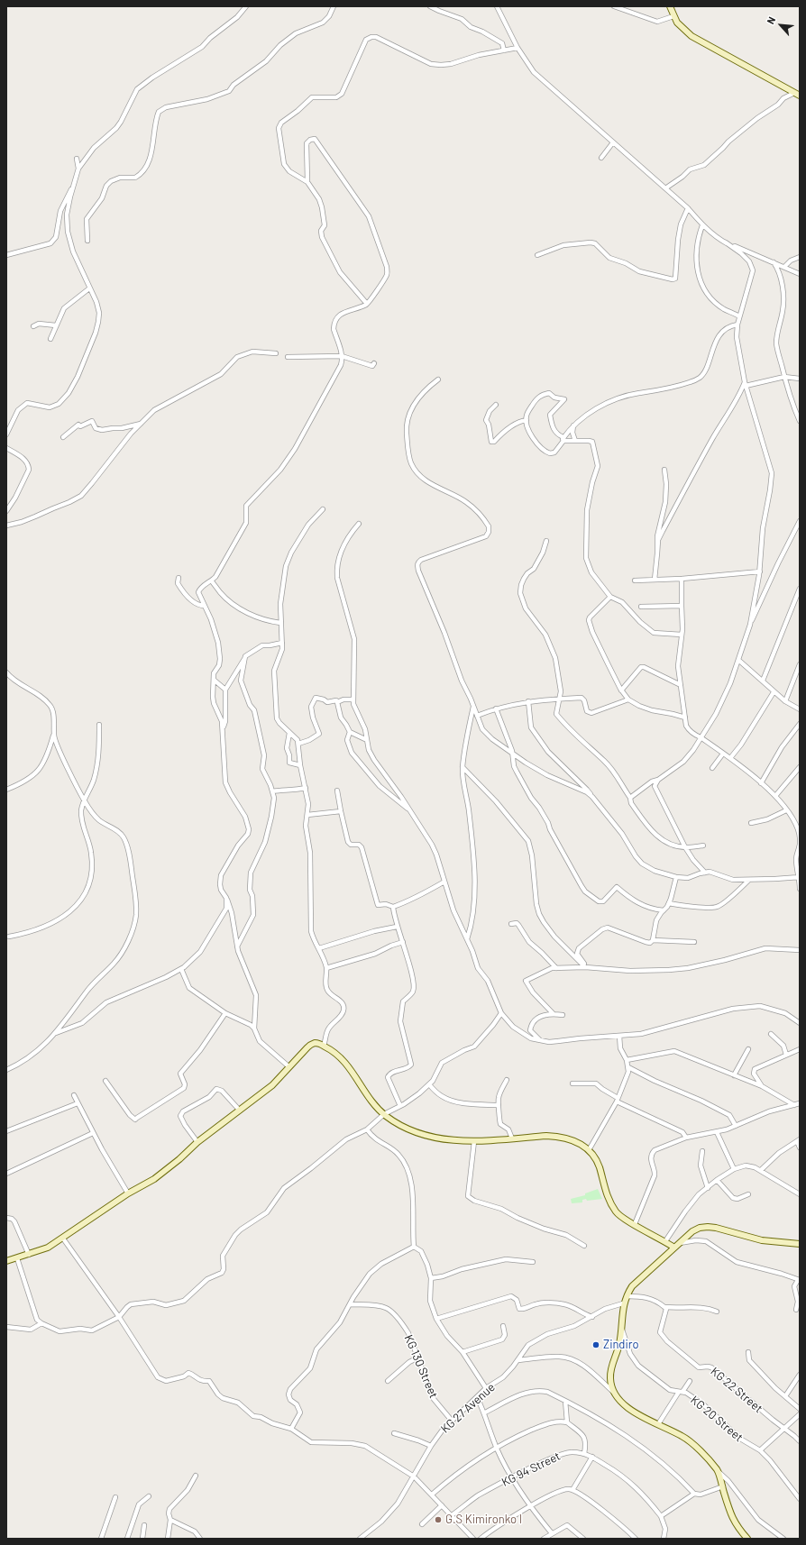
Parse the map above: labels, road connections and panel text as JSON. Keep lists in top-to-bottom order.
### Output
{
  "streets": {
    "street": [
      "KG 130 Street",
      "KG 22 Street",
      "KG 27 Avenue",
      "KG 20 Street",
      "KG 94 Street"
    ]
  },
  "crossings": [
    ["KG 130 Street", "KG 27 Avenue"]
  ],
  "places": ["Zindiro", "G.S Kimironko I"],
  "north": "top left"
}
